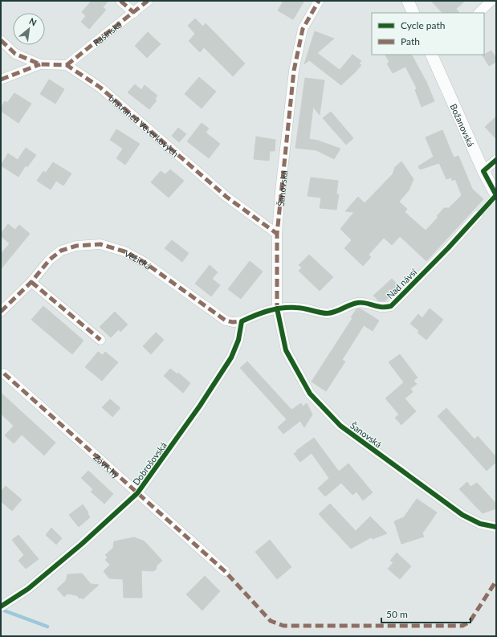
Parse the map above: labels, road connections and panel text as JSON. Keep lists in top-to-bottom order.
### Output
{
  "streets": {
    "street": [
      "Rašínská",
      "bratranců Veverkových",
      "Božanovská",
      "Šanovská",
      "Věžická",
      "Nad návsí",
      "Dobrošovská",
      "Závrchy"
    ]
  },
  "crossings": [
    ["Rašínská", "bratranců Veverkových"],
    ["bratranců Veverkových", "Šanovská"],
    ["Šanovská", "Nad návsí"],
    ["Věžická", "Dobrošovská"],
    ["Dobrošovská", "Závrchy"]
  ],
  "legend": ["Cycle path", "Path"],
  "scale_bar": "50 m",
  "north": "top right"
}
